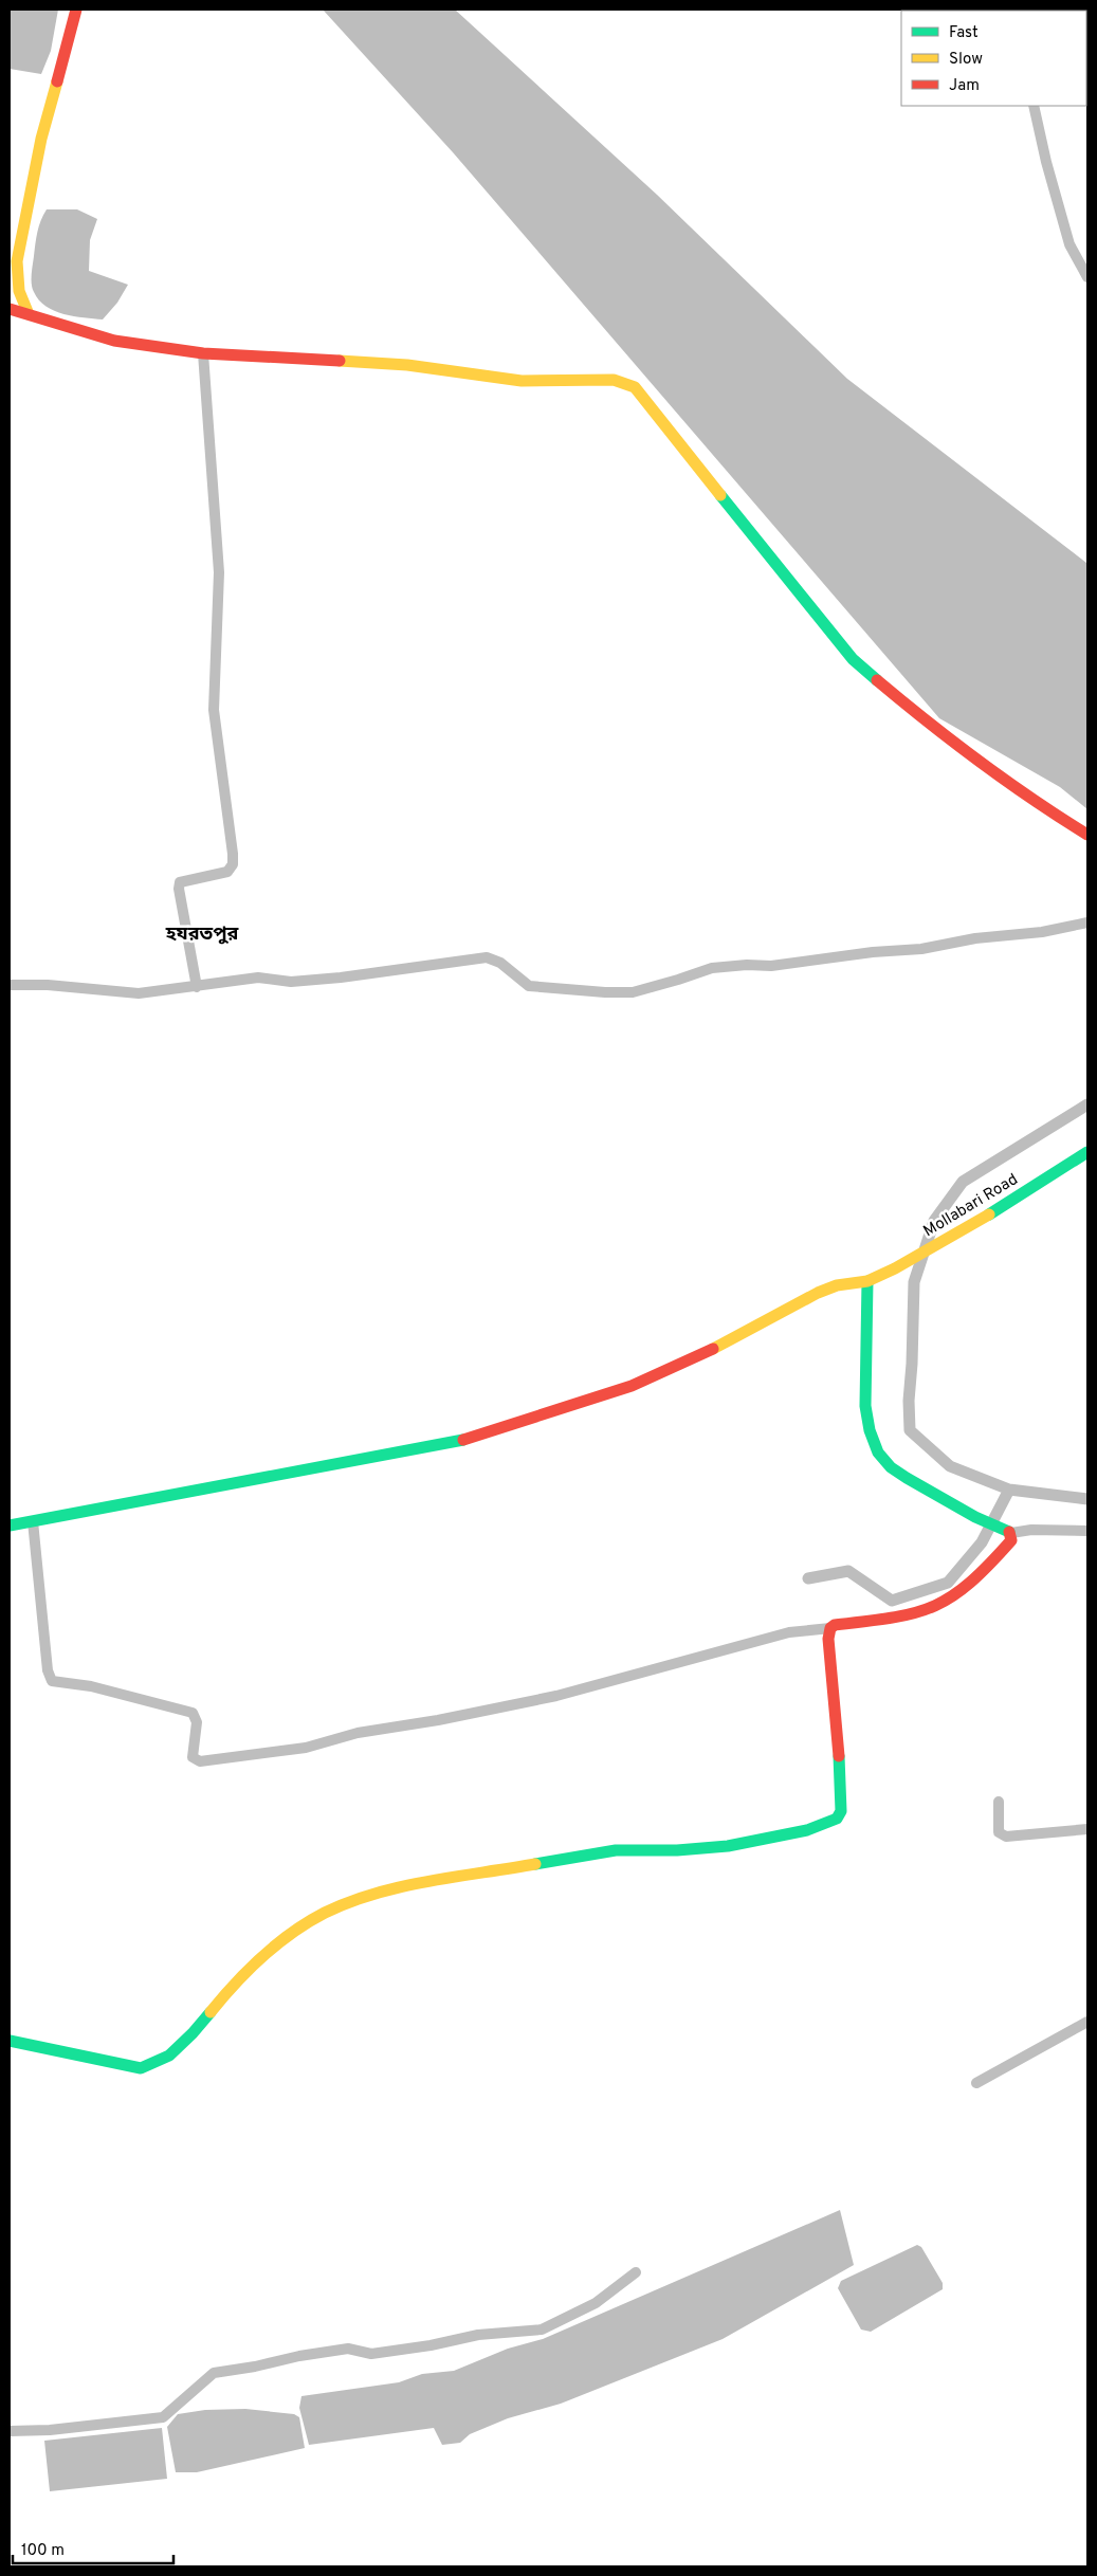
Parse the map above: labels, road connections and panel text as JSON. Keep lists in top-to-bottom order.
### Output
{
  "streets": {
    "street": ["Mollabari Road"]
  },
  "districts": ["হযরতপুর"],
  "legend": ["Fast", "Slow", "Jam"],
  "scale_bar": "100 m"
}
